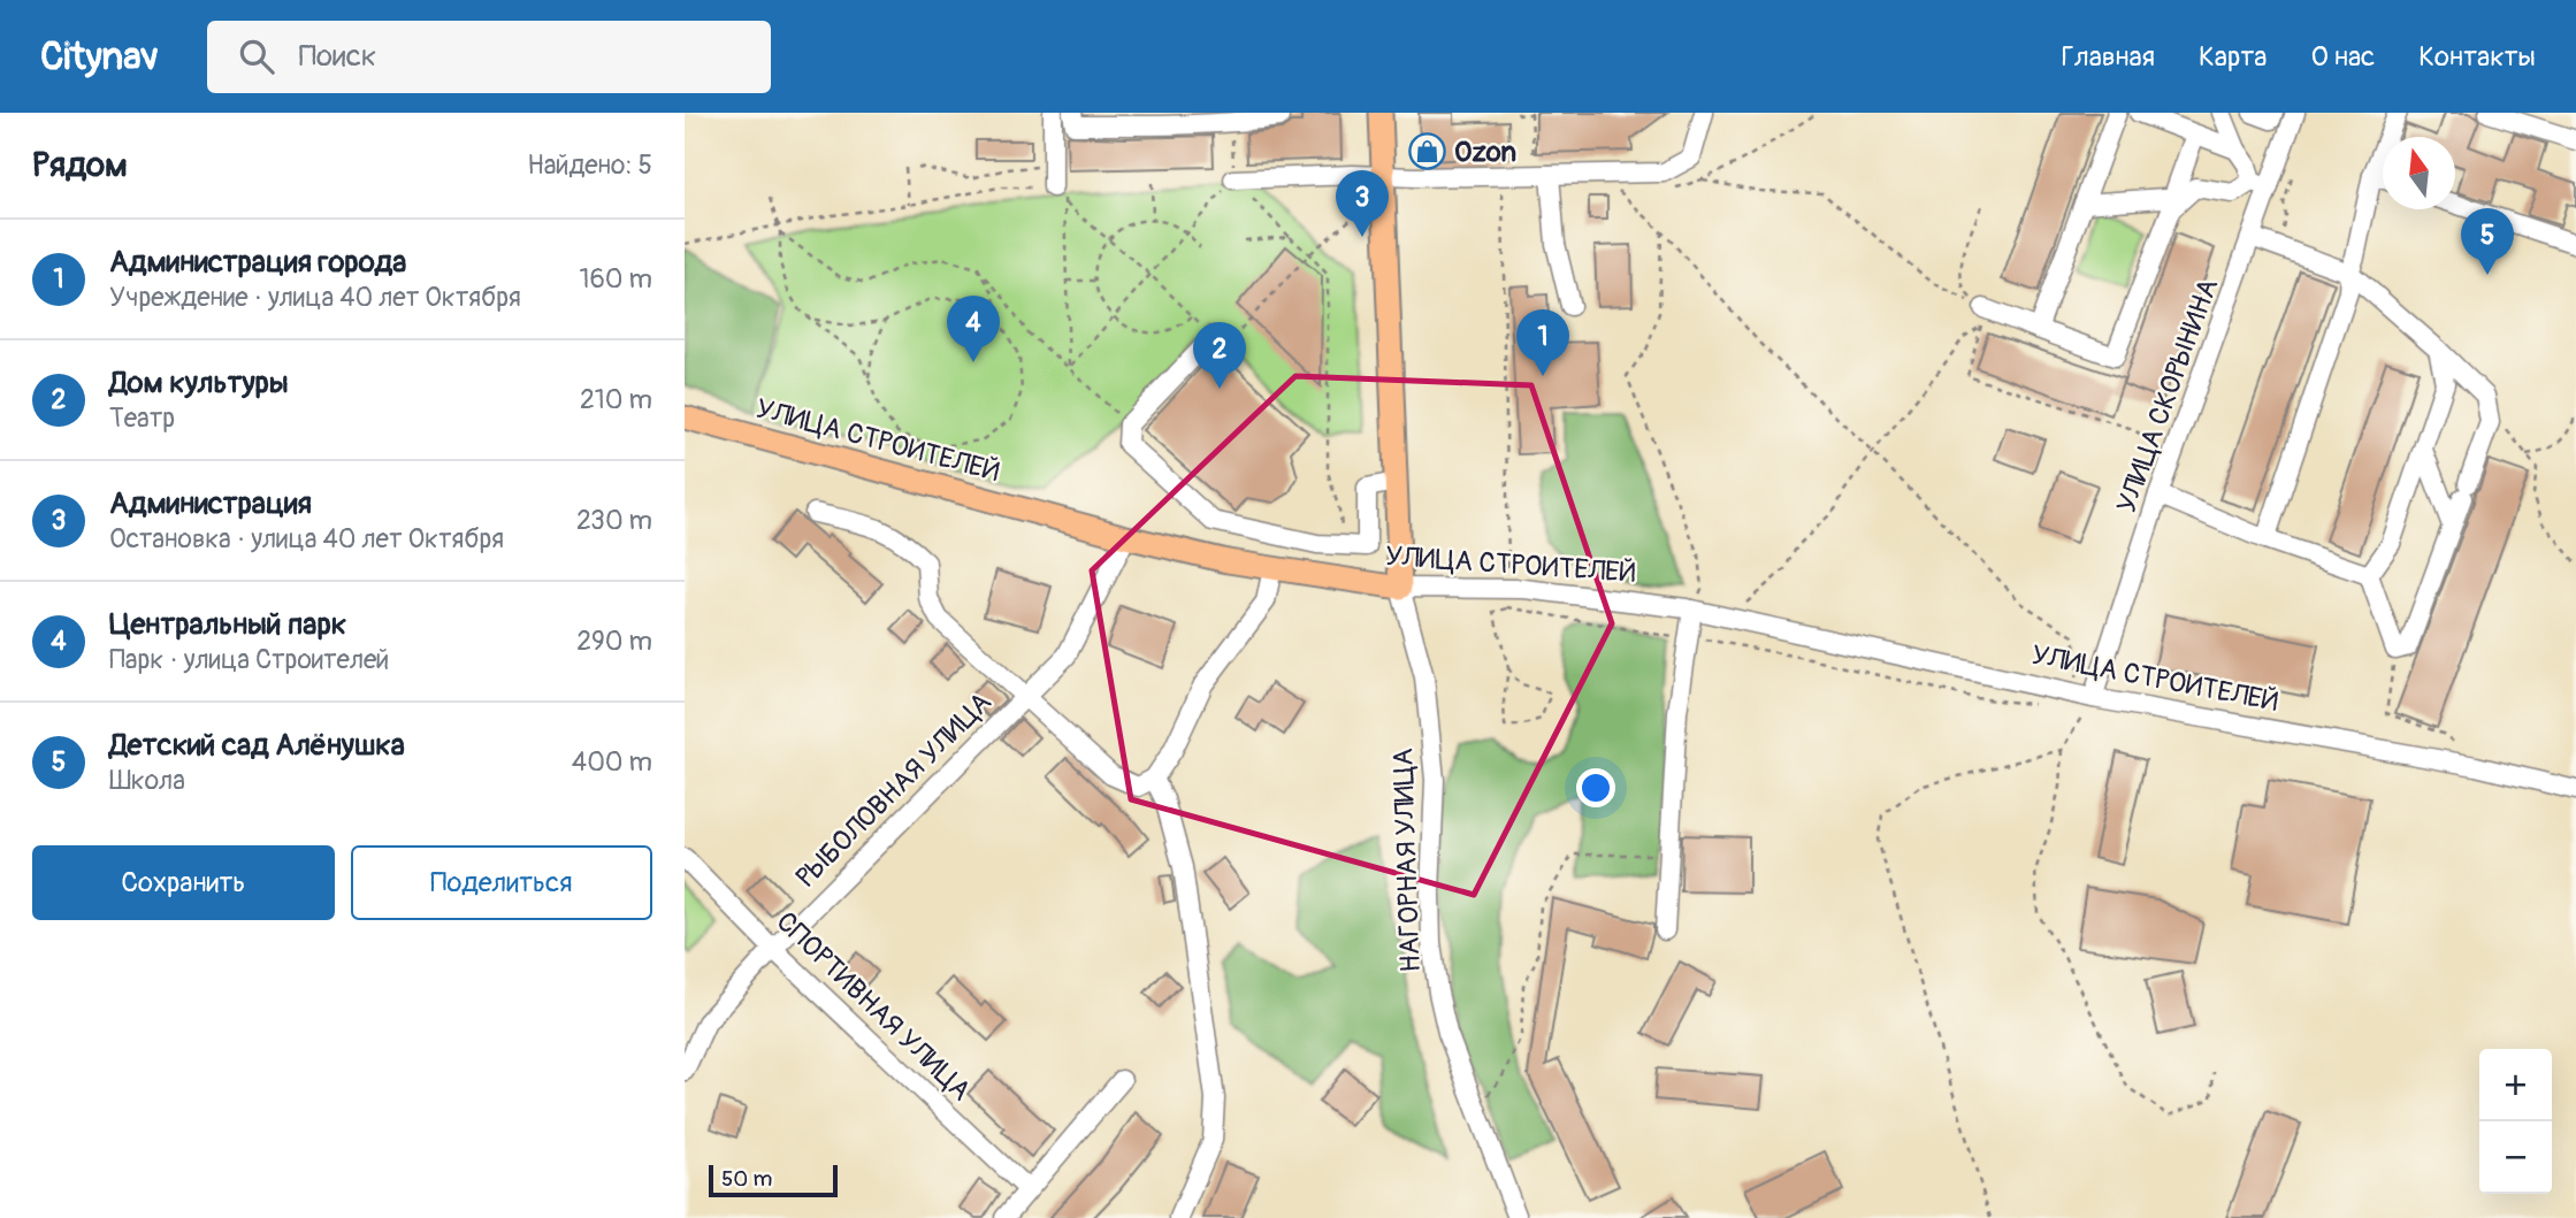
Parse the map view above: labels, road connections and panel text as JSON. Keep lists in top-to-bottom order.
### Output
{
  "streets": {
    "main road": ["УЛИЦА СТРОИТЕЛЕЙ"],
    "street": [
      "УЛИЦА СКОРЫНИНА",
      "РЫБОЛОВНАЯ УЛИЦА",
      "НАГОРНАЯ УЛИЦА",
      "СПОРТИВНАЯ УЛИЦА"
    ]
  },
  "crossings": [
    ["УЛИЦА СКОРЫНИНА", "УЛИЦА СТРОИТЕЛЕЙ"],
    ["УЛИЦА СТРОИТЕЛЕЙ", "РЫБОЛОВНАЯ УЛИЦА"],
    ["УЛИЦА СТРОИТЕЛЕЙ", "НАГОРНАЯ УЛИЦА"],
    ["РЫБОЛОВНАЯ УЛИЦА", "СПОРТИВНАЯ УЛИЦА"]
  ],
  "places": {
    "shop": ["Ozon"]
  },
  "scale_bar": "50 m",
  "north": "top",
  "page": {
    "header": "Citynav",
    "search": "Поиск",
    "nav": [
      "Главная",
      "Карта",
      "О нас",
      "Контакты"
    ],
    "heading": ["Рядом", "Найдено: 5"],
    "pins": [
      "3",
      "5",
      "4",
      "1",
      "2"
    ],
    "list": [
      {
        "mark": "1",
        "name": "Администрация города",
        "note": "Учреждение · улица 40 лет Октября",
        "value": "160 m"
      },
      {
        "mark": "2",
        "name": "Дом культуры",
        "note": "Театр",
        "value": "210 m"
      },
      {
        "mark": "3",
        "name": "Администрация",
        "note": "Остановка · улица 40 лет Октября",
        "value": "230 m"
      },
      {
        "mark": "4",
        "name": "Центральный парк",
        "note": "Парк · улица Строителей",
        "value": "290 m"
      },
      {
        "mark": "5",
        "name": "Детский сад Алёнушка",
        "note": "Школа",
        "value": "400 m"
      }
    ],
    "buttons": ["Сохранить", "Поделиться"],
    "map_buttons": ["+", "−"],
    "scale": "50 m"
  }
}
